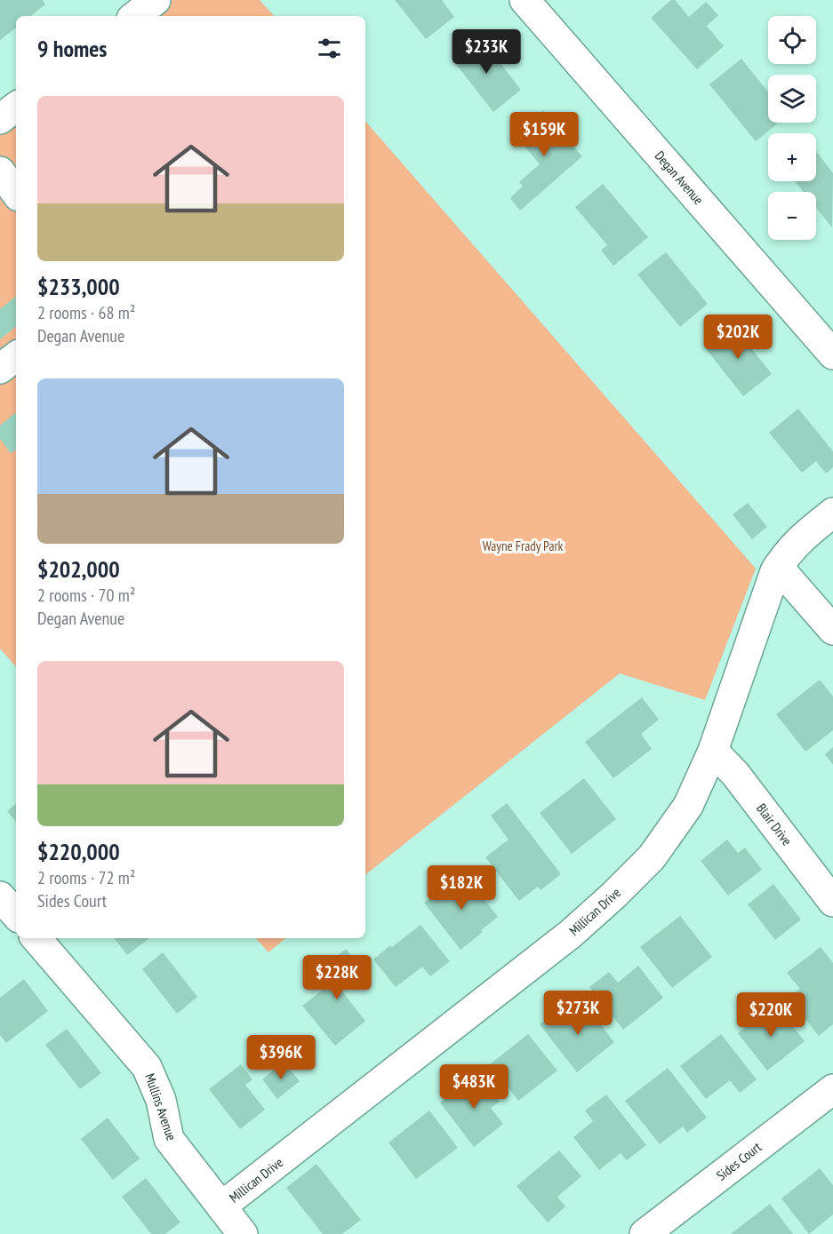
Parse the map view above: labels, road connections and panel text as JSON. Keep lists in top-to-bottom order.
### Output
{
  "streets": {
    "street": [
      "Degan Avenue",
      "Blair Drive",
      "Millican Drive",
      "Mullins Avenue",
      "Sides Court"
    ]
  },
  "crossings": [
    ["Blair Drive", "Millican Drive"],
    ["Millican Drive", "Mullins Avenue"]
  ],
  "parks": ["Wayne Frady Park"],
  "page": {
    "map_buttons": ["+", "−"],
    "heading": "9 homes",
    "price": [
      "$233K",
      "$159K",
      "$202K",
      "$182K",
      "$228K",
      "$273K",
      "$220K",
      "$396K",
      "$483K"
    ],
    "list": [
      {
        "name": "$233,000",
        "note": "2 rooms · 68 m² · Degan Avenue"
      },
      {
        "name": "$202,000",
        "note": "2 rooms · 70 m² · Degan Avenue"
      },
      {
        "name": "$220,000",
        "note": "2 rooms · 72 m² · Sides Court"
      }
    ]
  }
}
